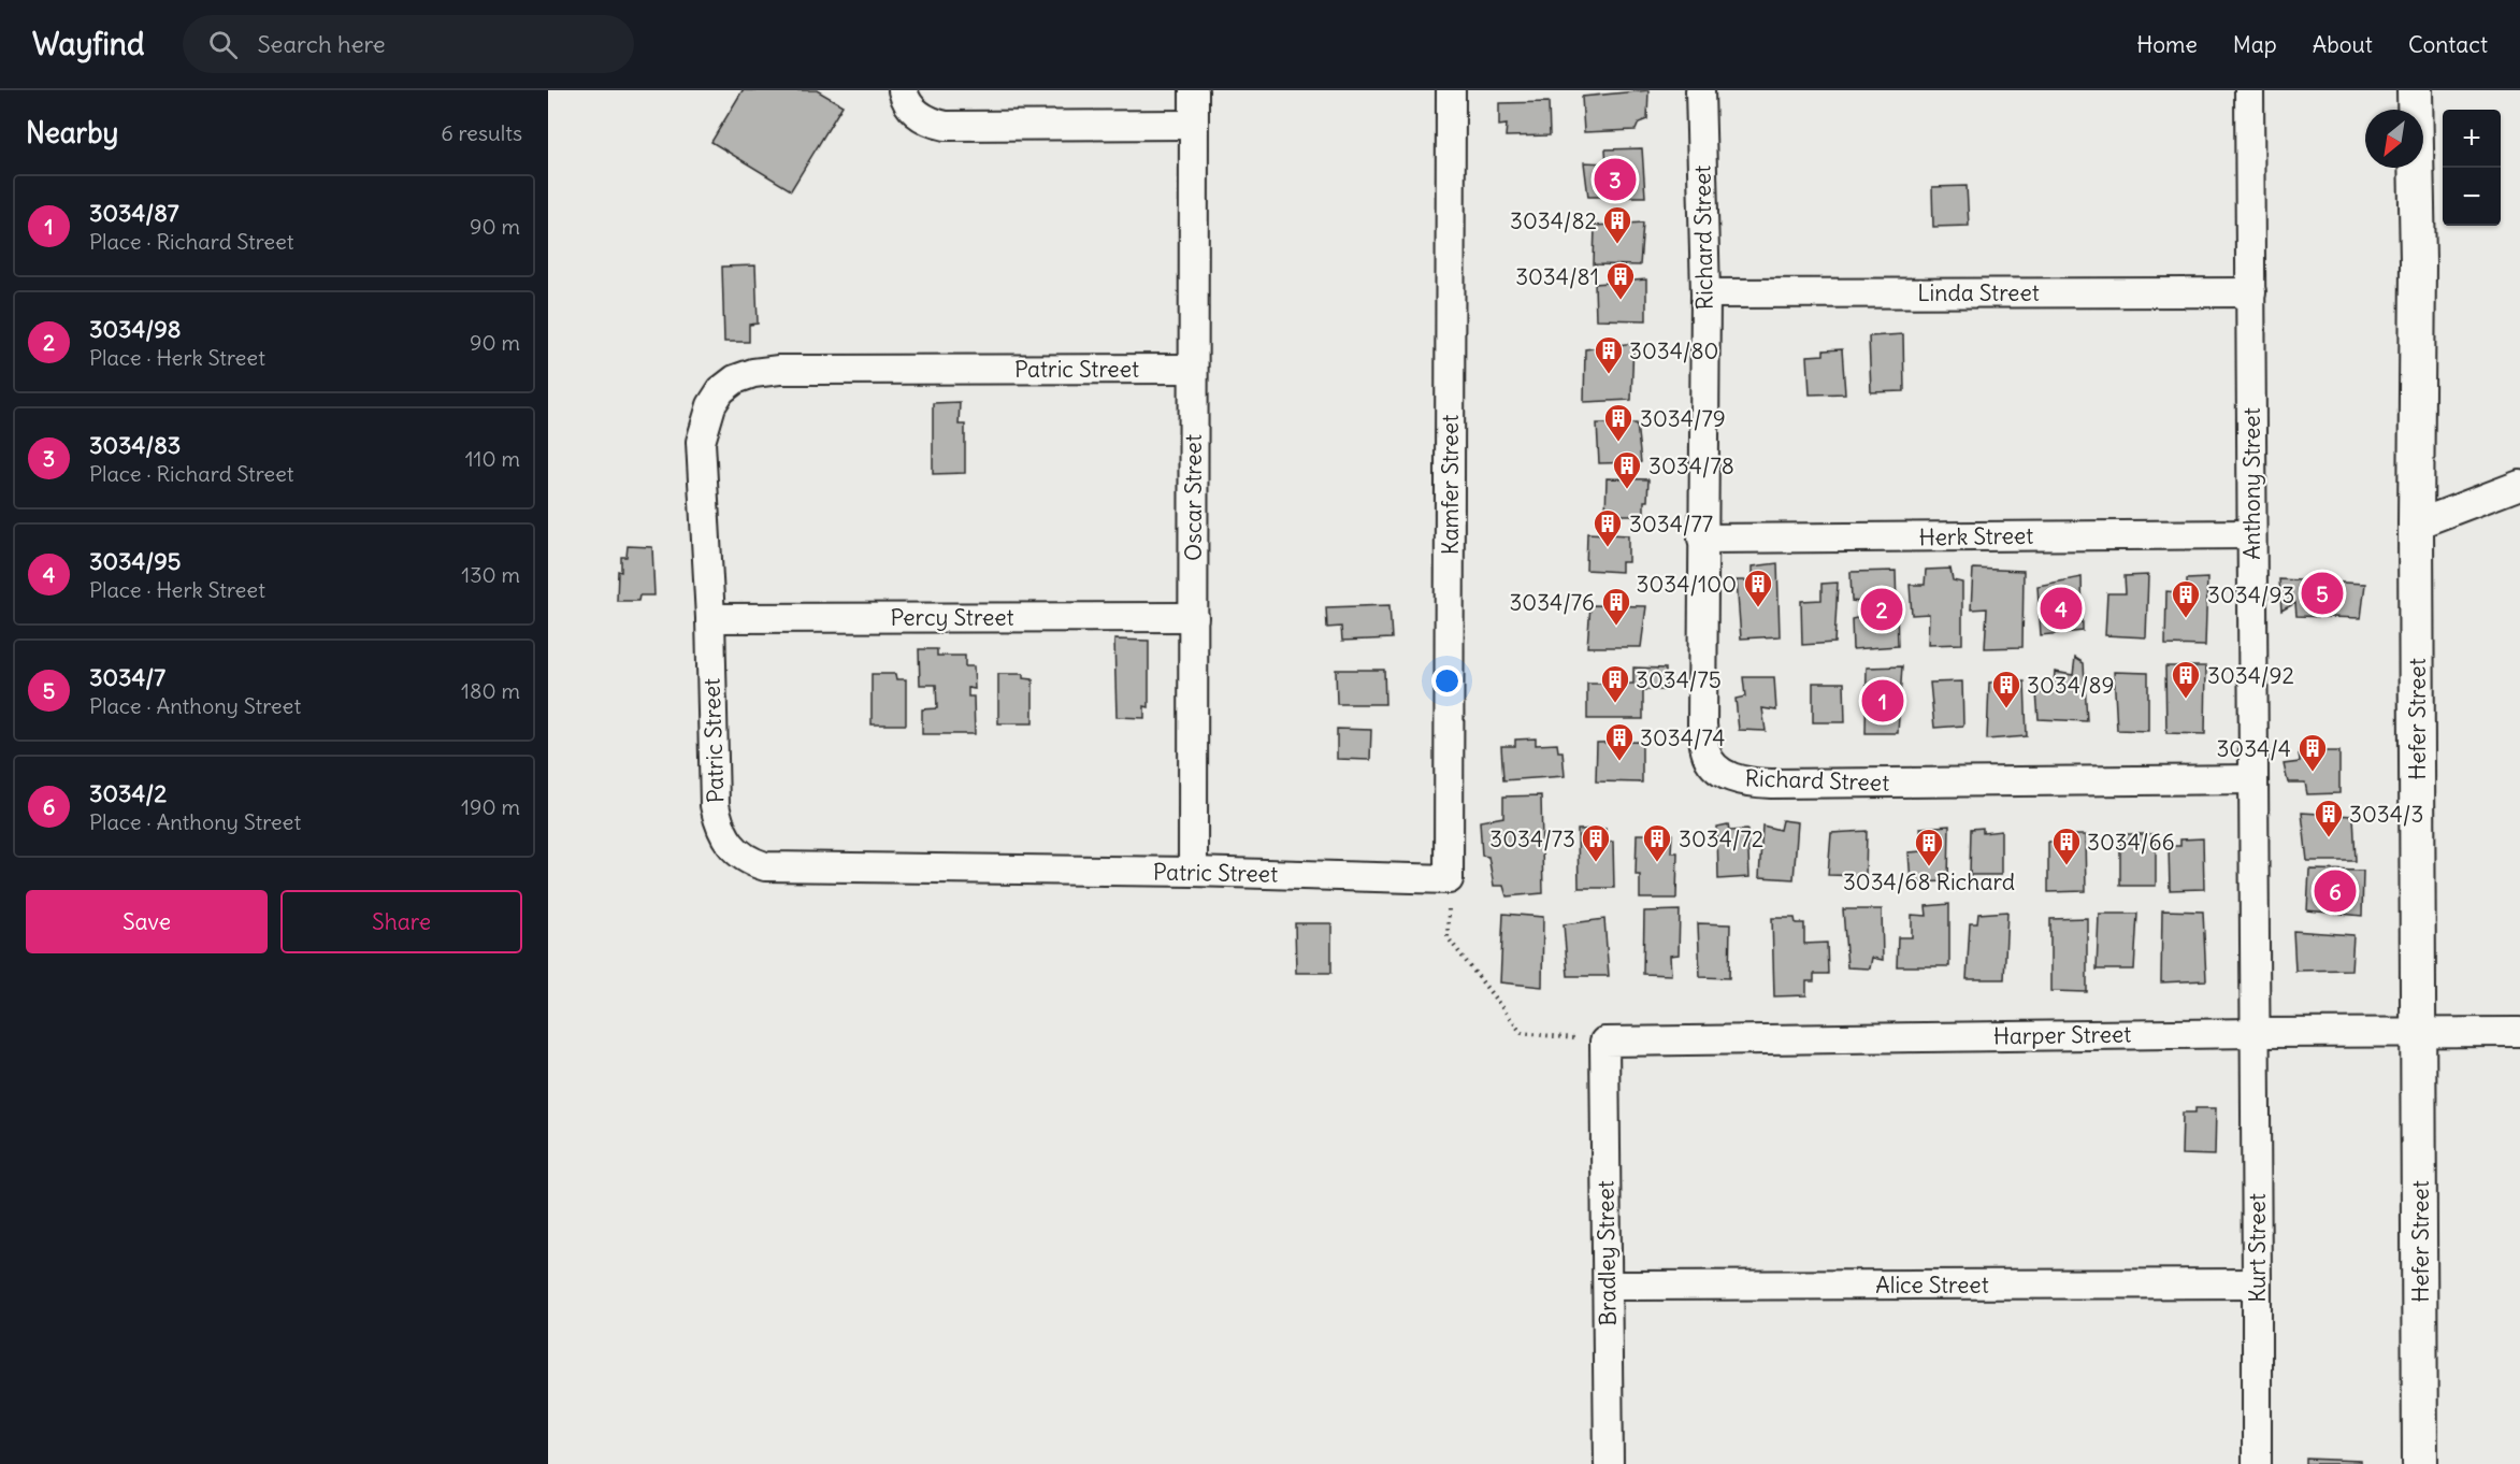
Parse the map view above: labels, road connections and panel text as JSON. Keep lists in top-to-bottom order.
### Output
{
  "streets": {
    "street": [
      "Richard Street",
      "Linda Street",
      "Patric Street",
      "Anthony Street",
      "Kamfer Street",
      "Oscar Street",
      "Herk Street",
      "Percy Street",
      "Hefer Street",
      "Harper Street",
      "Kurt Street",
      "Bradley Street",
      "Alice Street"
    ]
  },
  "crossings": [
    ["Richard Street", "Linda Street"],
    ["Richard Street", "Anthony Street"],
    ["Richard Street", "Herk Street"],
    ["Linda Street", "Anthony Street"],
    ["Patric Street", "Kamfer Street"],
    ["Patric Street", "Oscar Street"],
    ["Patric Street", "Percy Street"],
    ["Anthony Street", "Herk Street"],
    ["Anthony Street", "Harper Street"],
    ["Anthony Street", "Kurt Street"],
    ["Oscar Street", "Percy Street"],
    ["Hefer Street", "Harper Street"],
    ["Harper Street", "Kurt Street"],
    ["Harper Street", "Bradley Street"],
    ["Kurt Street", "Alice Street"],
    ["Bradley Street", "Alice Street"]
  ],
  "places": {
    "building": [
      "3034/82",
      "3034/81",
      "3034/80",
      "3034/79",
      "3034/78",
      "3034/77",
      "3034/100",
      "3034/93",
      "3034/76",
      "3034/92",
      "3034/75",
      "3034/89",
      "3034/74",
      "3034/4",
      "3034/3",
      "3034/73",
      "3034/72",
      "3034/66",
      "3034/68 Richard"
    ]
  },
  "north": "bottom left",
  "page": {
    "header": "Wayfind",
    "search": "Search here",
    "nav": [
      "Home",
      "Map",
      "About",
      "Contact"
    ],
    "heading": ["Nearby", "6 results"],
    "map_buttons": ["+", "−"],
    "pins": [
      "3",
      "5",
      "4",
      "2",
      "1",
      "6"
    ],
    "list": [
      {
        "mark": "1",
        "name": "3034/87",
        "note": "Place · Richard Street",
        "value": "90 m"
      },
      {
        "mark": "2",
        "name": "3034/98",
        "note": "Place · Herk Street",
        "value": "90 m"
      },
      {
        "mark": "3",
        "name": "3034/83",
        "note": "Place · Richard Street",
        "value": "110 m"
      },
      {
        "mark": "4",
        "name": "3034/95",
        "note": "Place · Herk Street",
        "value": "130 m"
      },
      {
        "mark": "5",
        "name": "3034/7",
        "note": "Place · Anthony Street",
        "value": "180 m"
      },
      {
        "mark": "6",
        "name": "3034/2",
        "note": "Place · Anthony Street",
        "value": "190 m"
      }
    ],
    "buttons": ["Save", "Share"]
  }
}
